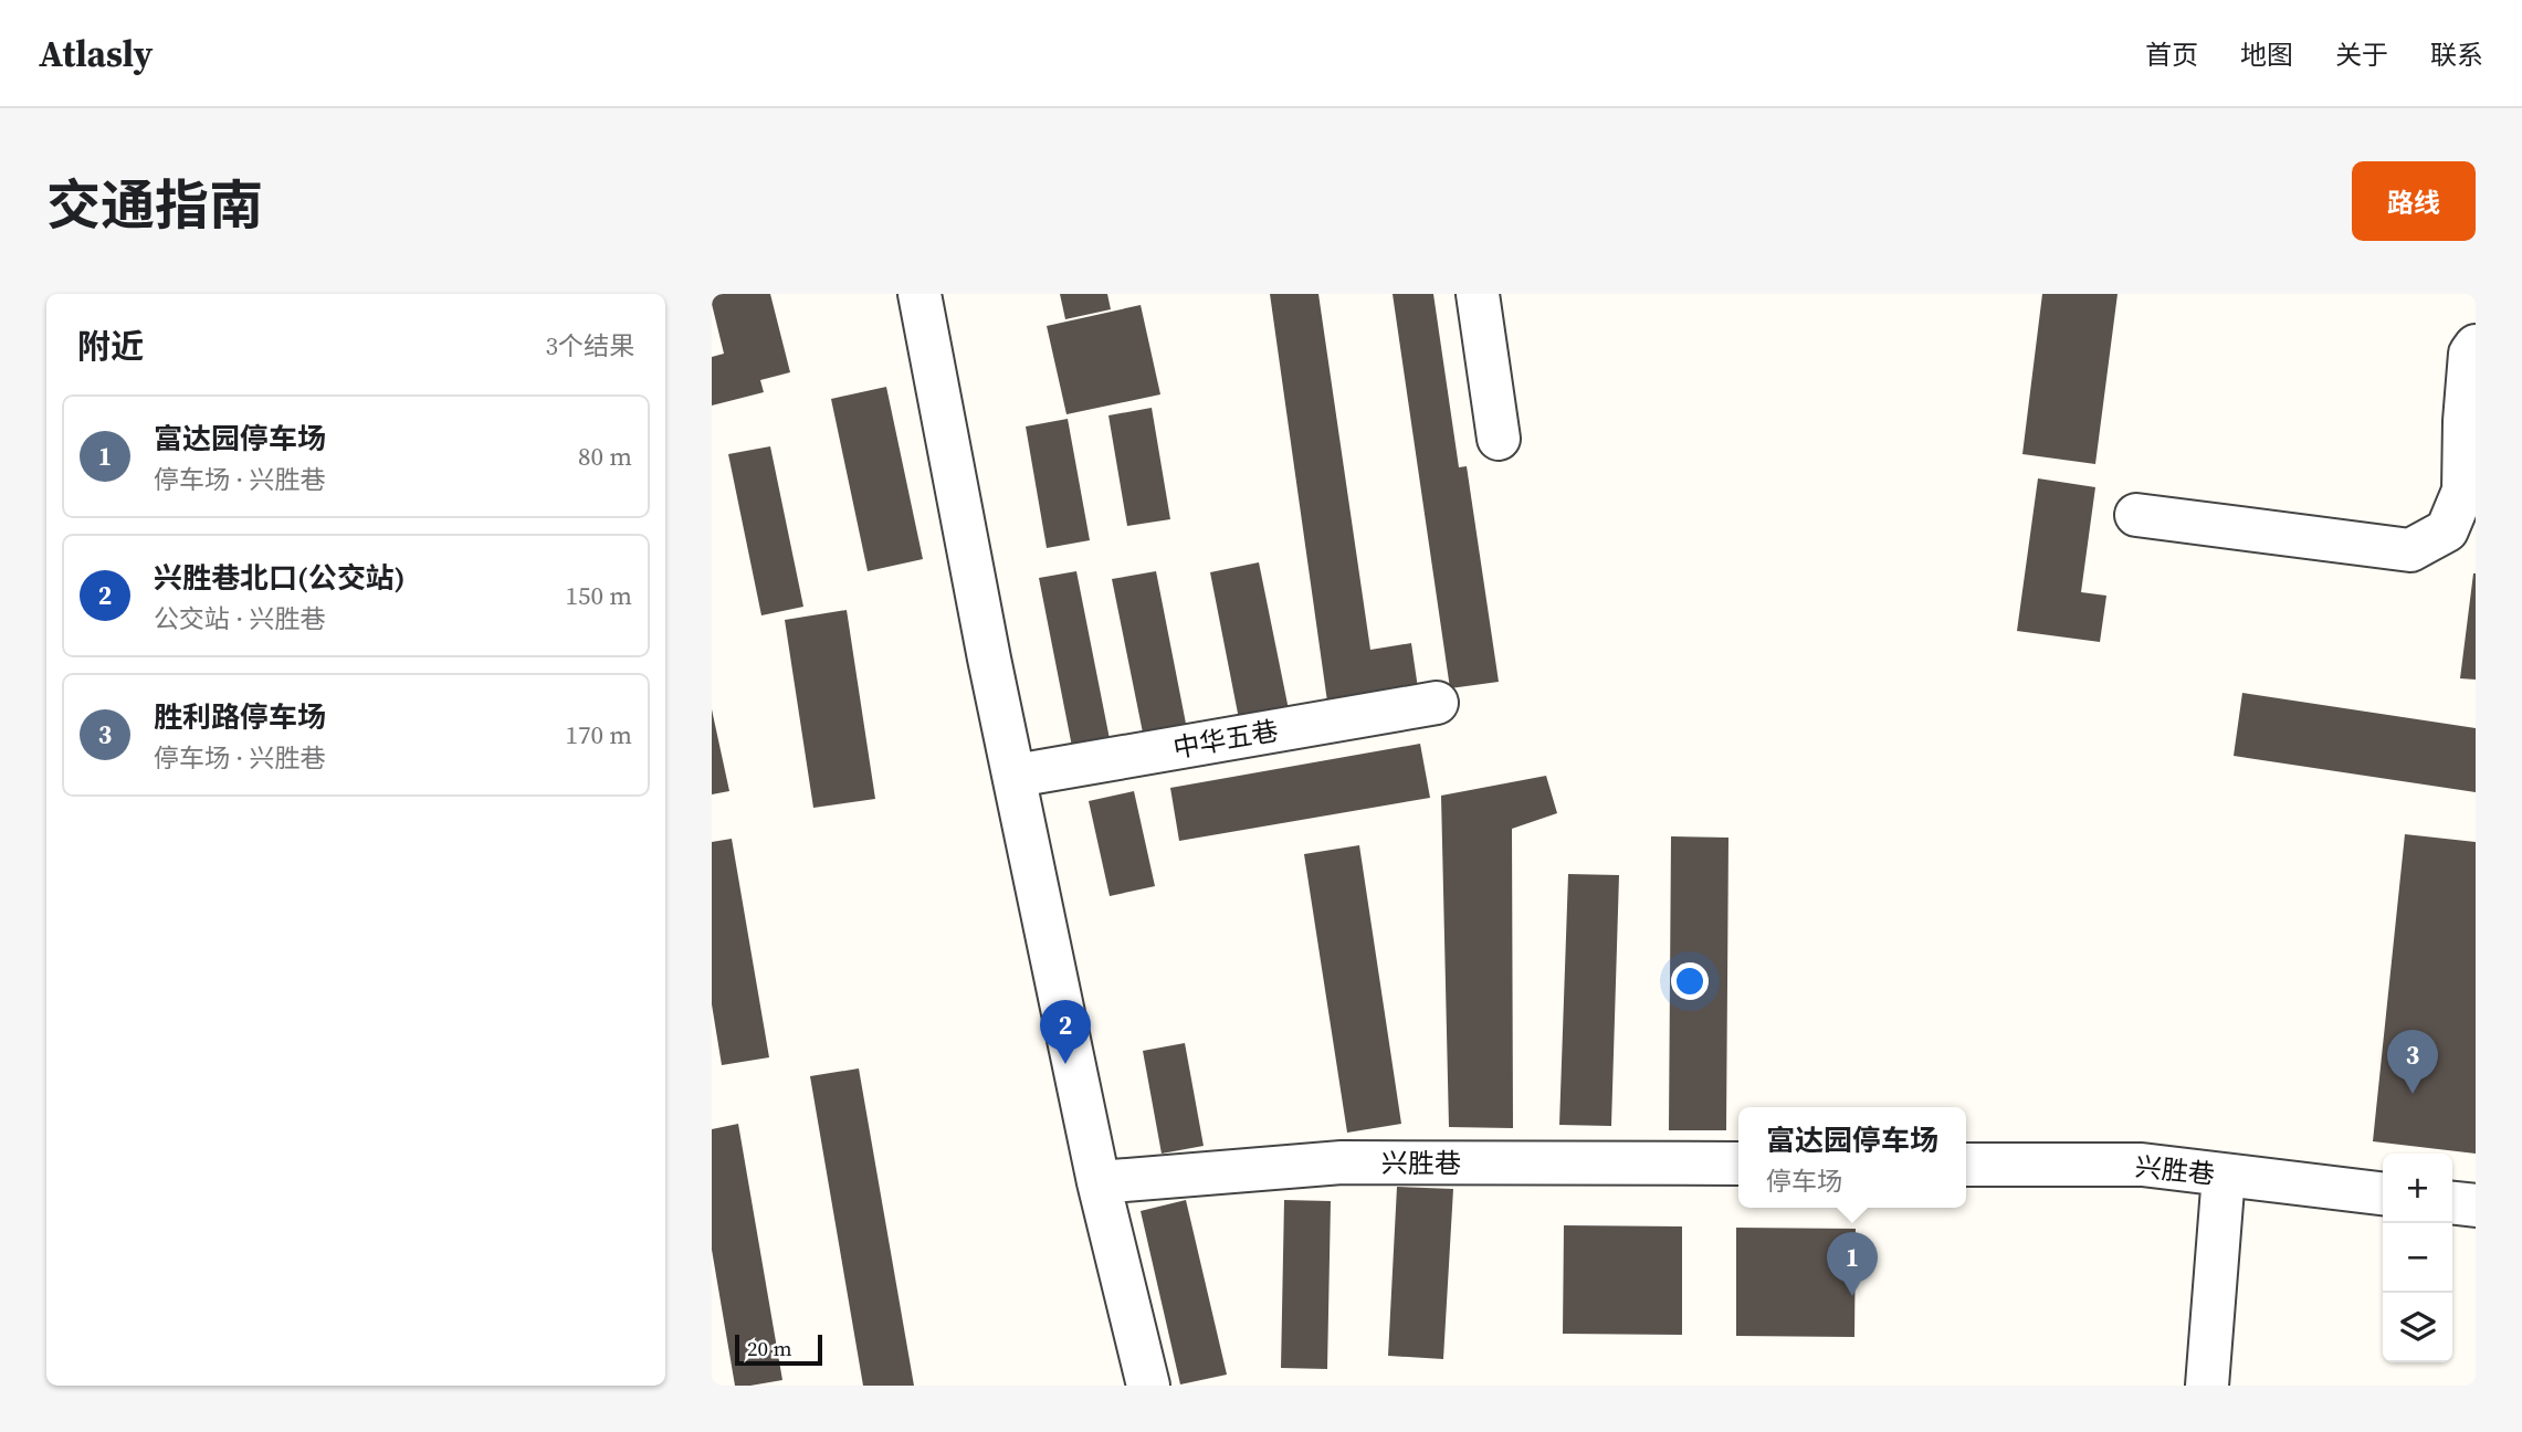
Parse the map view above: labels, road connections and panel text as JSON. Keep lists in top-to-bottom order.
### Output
{
  "streets": {
    "street": ["中华五巷", "兴胜巷"]
  },
  "scale_bar": "20 m",
  "page": {
    "header": "Atlasly",
    "nav": [
      "首页",
      "地图",
      "关于",
      "联系"
    ],
    "title": "交通指南",
    "buttons": "路线",
    "heading": ["附近", "3个结果"],
    "list": [
      {
        "mark": "1",
        "name": "富达园停车场",
        "note": "停车场 · 兴胜巷",
        "value": "80 m"
      },
      {
        "mark": "2",
        "name": "兴胜巷北口(公交站)",
        "note": "公交站 · 兴胜巷",
        "value": "150 m"
      },
      {
        "mark": "3",
        "name": "胜利路停车场",
        "note": "停车场 · 兴胜巷",
        "value": "170 m"
      }
    ],
    "pins": ["2", "3", "1"],
    "popup": ["富达园停车场", "停车场"],
    "map_buttons": ["+", "−"],
    "scale": "20 m"
  }
}
